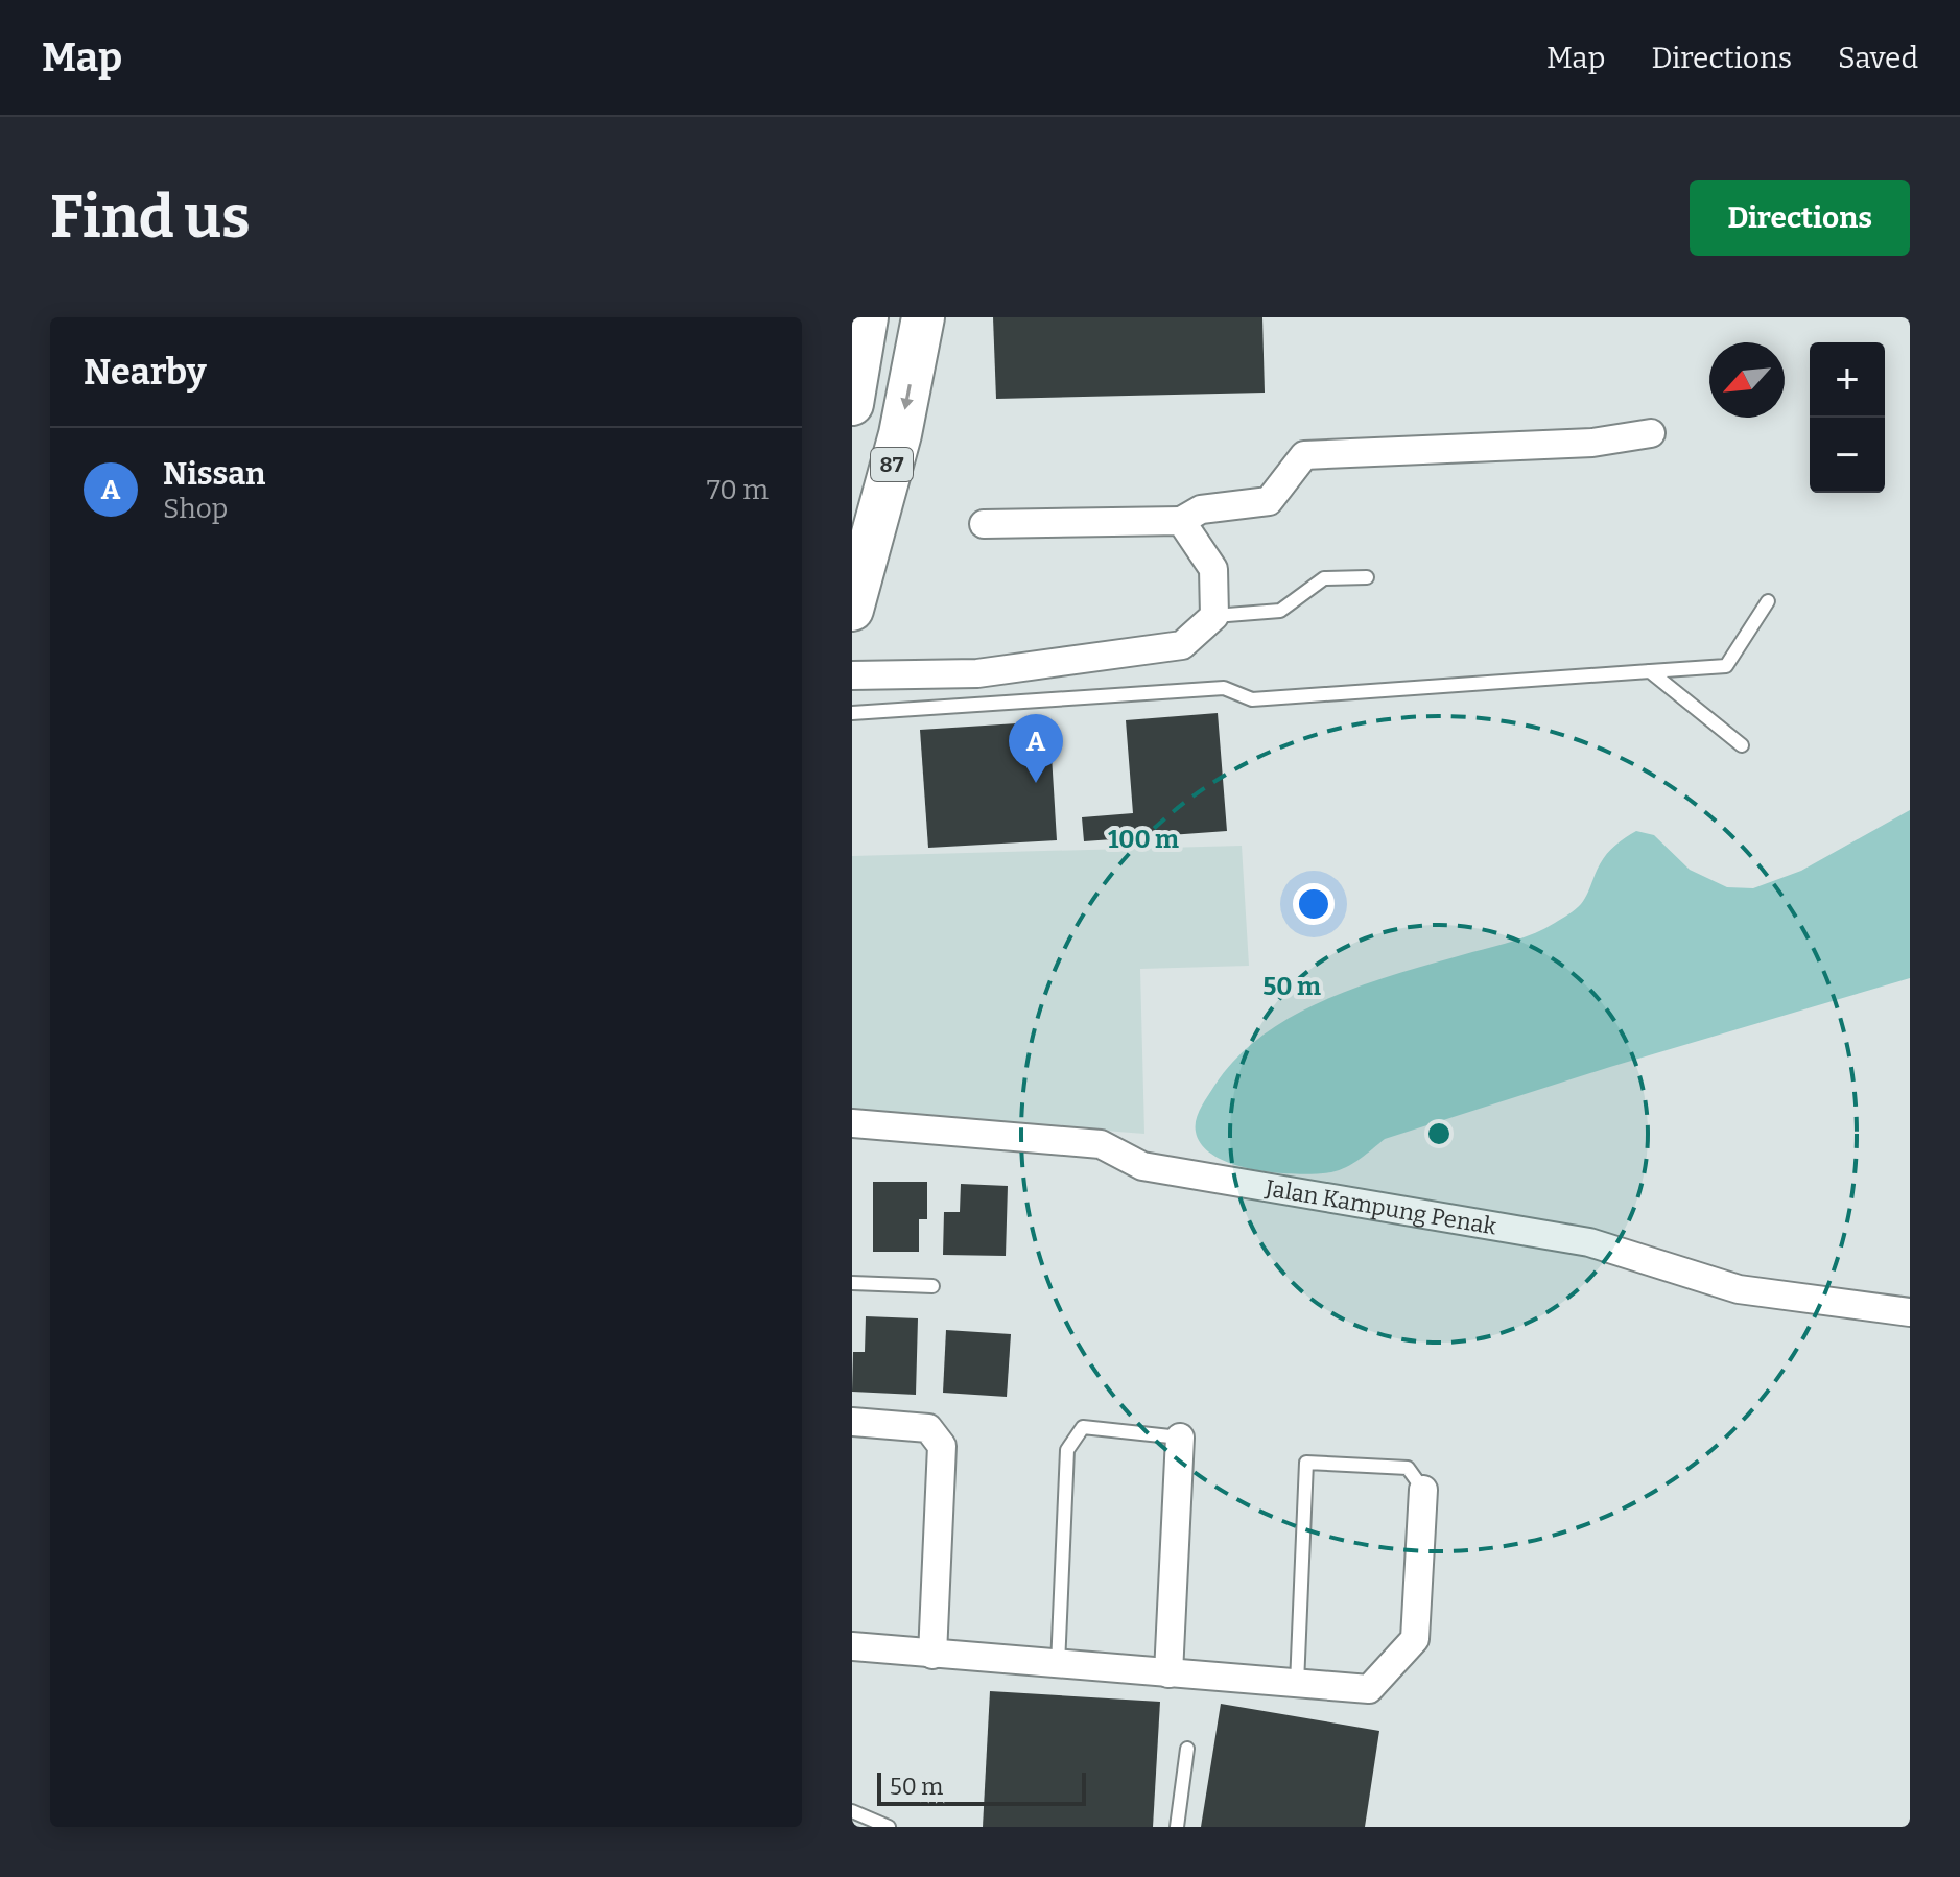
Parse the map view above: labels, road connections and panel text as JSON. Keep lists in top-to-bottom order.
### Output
{
  "streets": {
    "main road": ["87"],
    "street": ["Jalan Kampung Penak"]
  },
  "scale_bar": "50 m",
  "north": "bottom left",
  "page": {
    "header": "Map",
    "nav": ["Map", "Directions", "Saved"],
    "buttons": "Directions",
    "title": "Find us",
    "heading": "Nearby",
    "map_buttons": ["+", "−"],
    "list": [
      {
        "mark": "A",
        "name": "Nissan",
        "note": "Shop",
        "value": "70 m"
      }
    ],
    "pins": "A",
    "scale": "50 m"
  },
  "rings": ["100 m", "50 m"]
}
